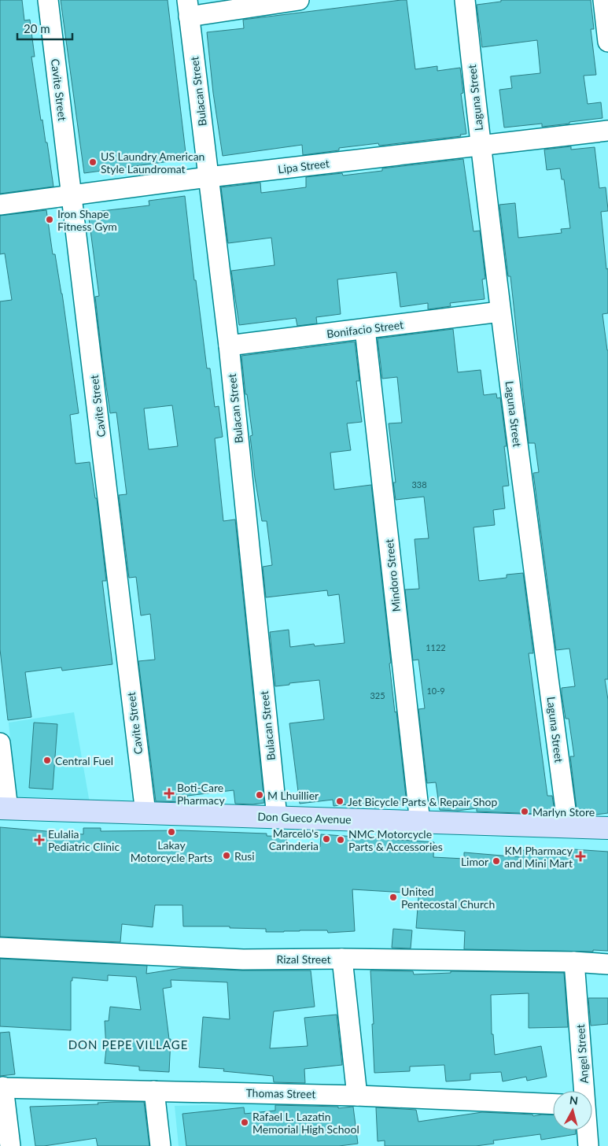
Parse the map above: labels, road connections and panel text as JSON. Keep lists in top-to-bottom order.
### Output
{
  "streets": {
    "main road": ["Don Gueco Avenue"],
    "street": [
      "Cavite Street",
      "Bulacan Street",
      "Laguna Street",
      "Lipa Street",
      "Bonifacio Street",
      "Mindoro Street",
      "Rizal Street",
      "Angel Street",
      "Thomas Street"
    ]
  },
  "crossings": [
    ["Cavite Street", "Lipa Street"],
    ["Cavite Street", "Don Gueco Avenue"],
    ["Bulacan Street", "Lipa Street"],
    ["Bulacan Street", "Bonifacio Street"],
    ["Bulacan Street", "Don Gueco Avenue"],
    ["Laguna Street", "Lipa Street"],
    ["Laguna Street", "Bonifacio Street"],
    ["Laguna Street", "Don Gueco Avenue"],
    ["Bonifacio Street", "Mindoro Street"],
    ["Mindoro Street", "Don Gueco Avenue"],
    ["Rizal Street", "Angel Street"]
  ],
  "districts": ["DON PEPE VILLAGE"],
  "places": {
    "other": [
      "US Laundry American Style Laundromat",
      "Iron Shape Fitness Gym",
      "Central Fuel",
      "M Lhuillier",
      "Jet Bicycle Parts & Repair Shop",
      "Marlyn Store",
      "Lakay Motorcycle Parts",
      "Marcelo's Carinderia",
      "NMC Motorcycle Parts & Accessories",
      "Rusi",
      "Limor",
      "United Pentecostal Church",
      "Rafael L. Lazatin Memorial High School"
    ],
    "health": ["Boti-Care Pharmacy", "Eulalia Pediatric Clinic", "KM Pharmacy and Mini Mart"]
  },
  "house_numbers": [
    "338",
    "1122",
    "10-9",
    "325"
  ],
  "scale_bar": "20 m",
  "north": "top"
}
